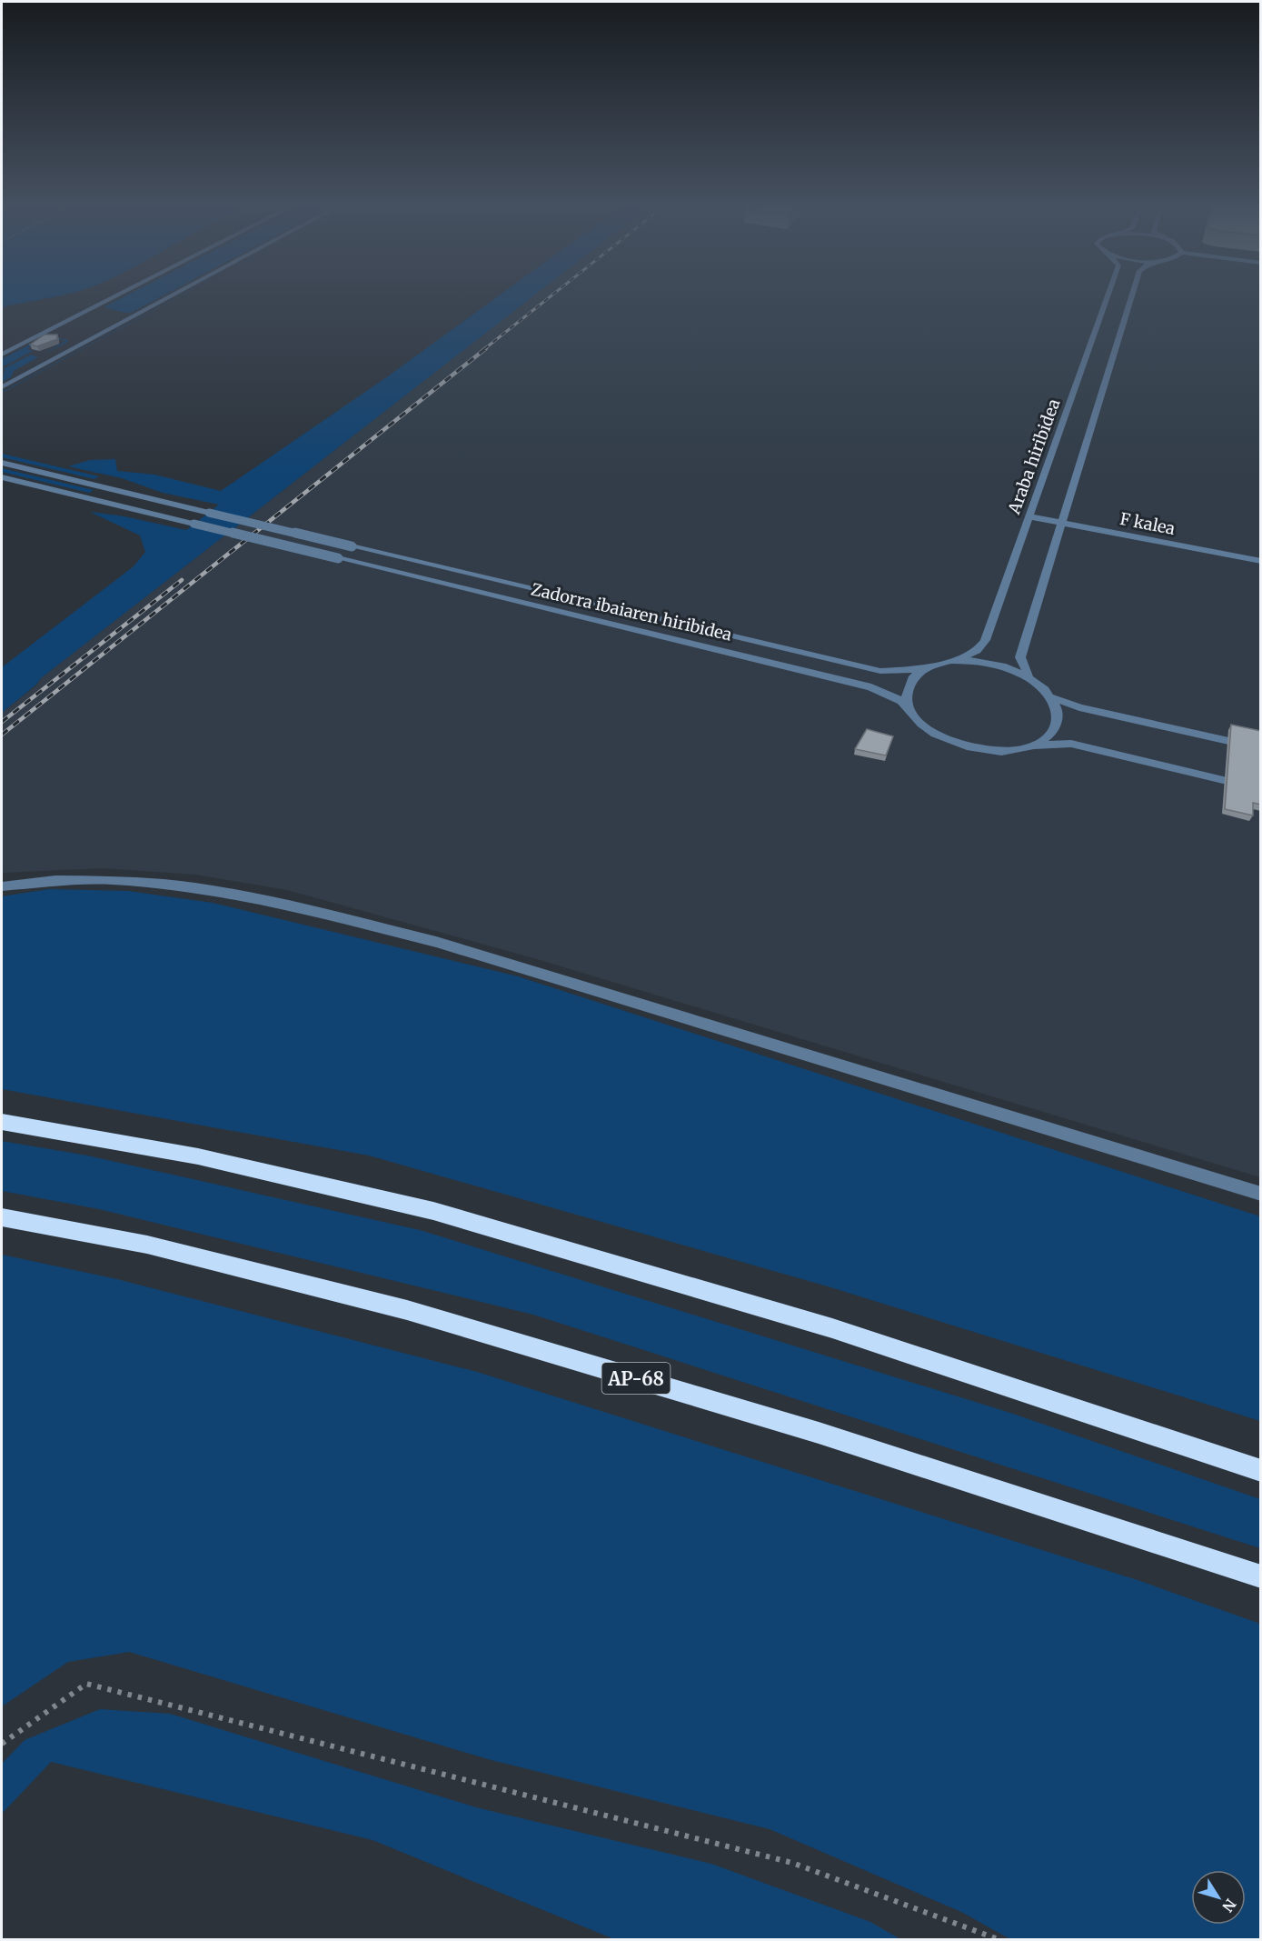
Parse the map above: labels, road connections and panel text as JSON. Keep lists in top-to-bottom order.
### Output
{
  "streets": {
    "highway": ["AP-68"],
    "street": ["Araba hiribidea", "F kalea", "Zadorra ibaiaren hiribidea"]
  },
  "crossings": [
    ["Araba hiribidea", "F kalea"],
    ["Araba hiribidea", "Zadorra ibaiaren hiribidea"]
  ],
  "north": "bottom right"
}
